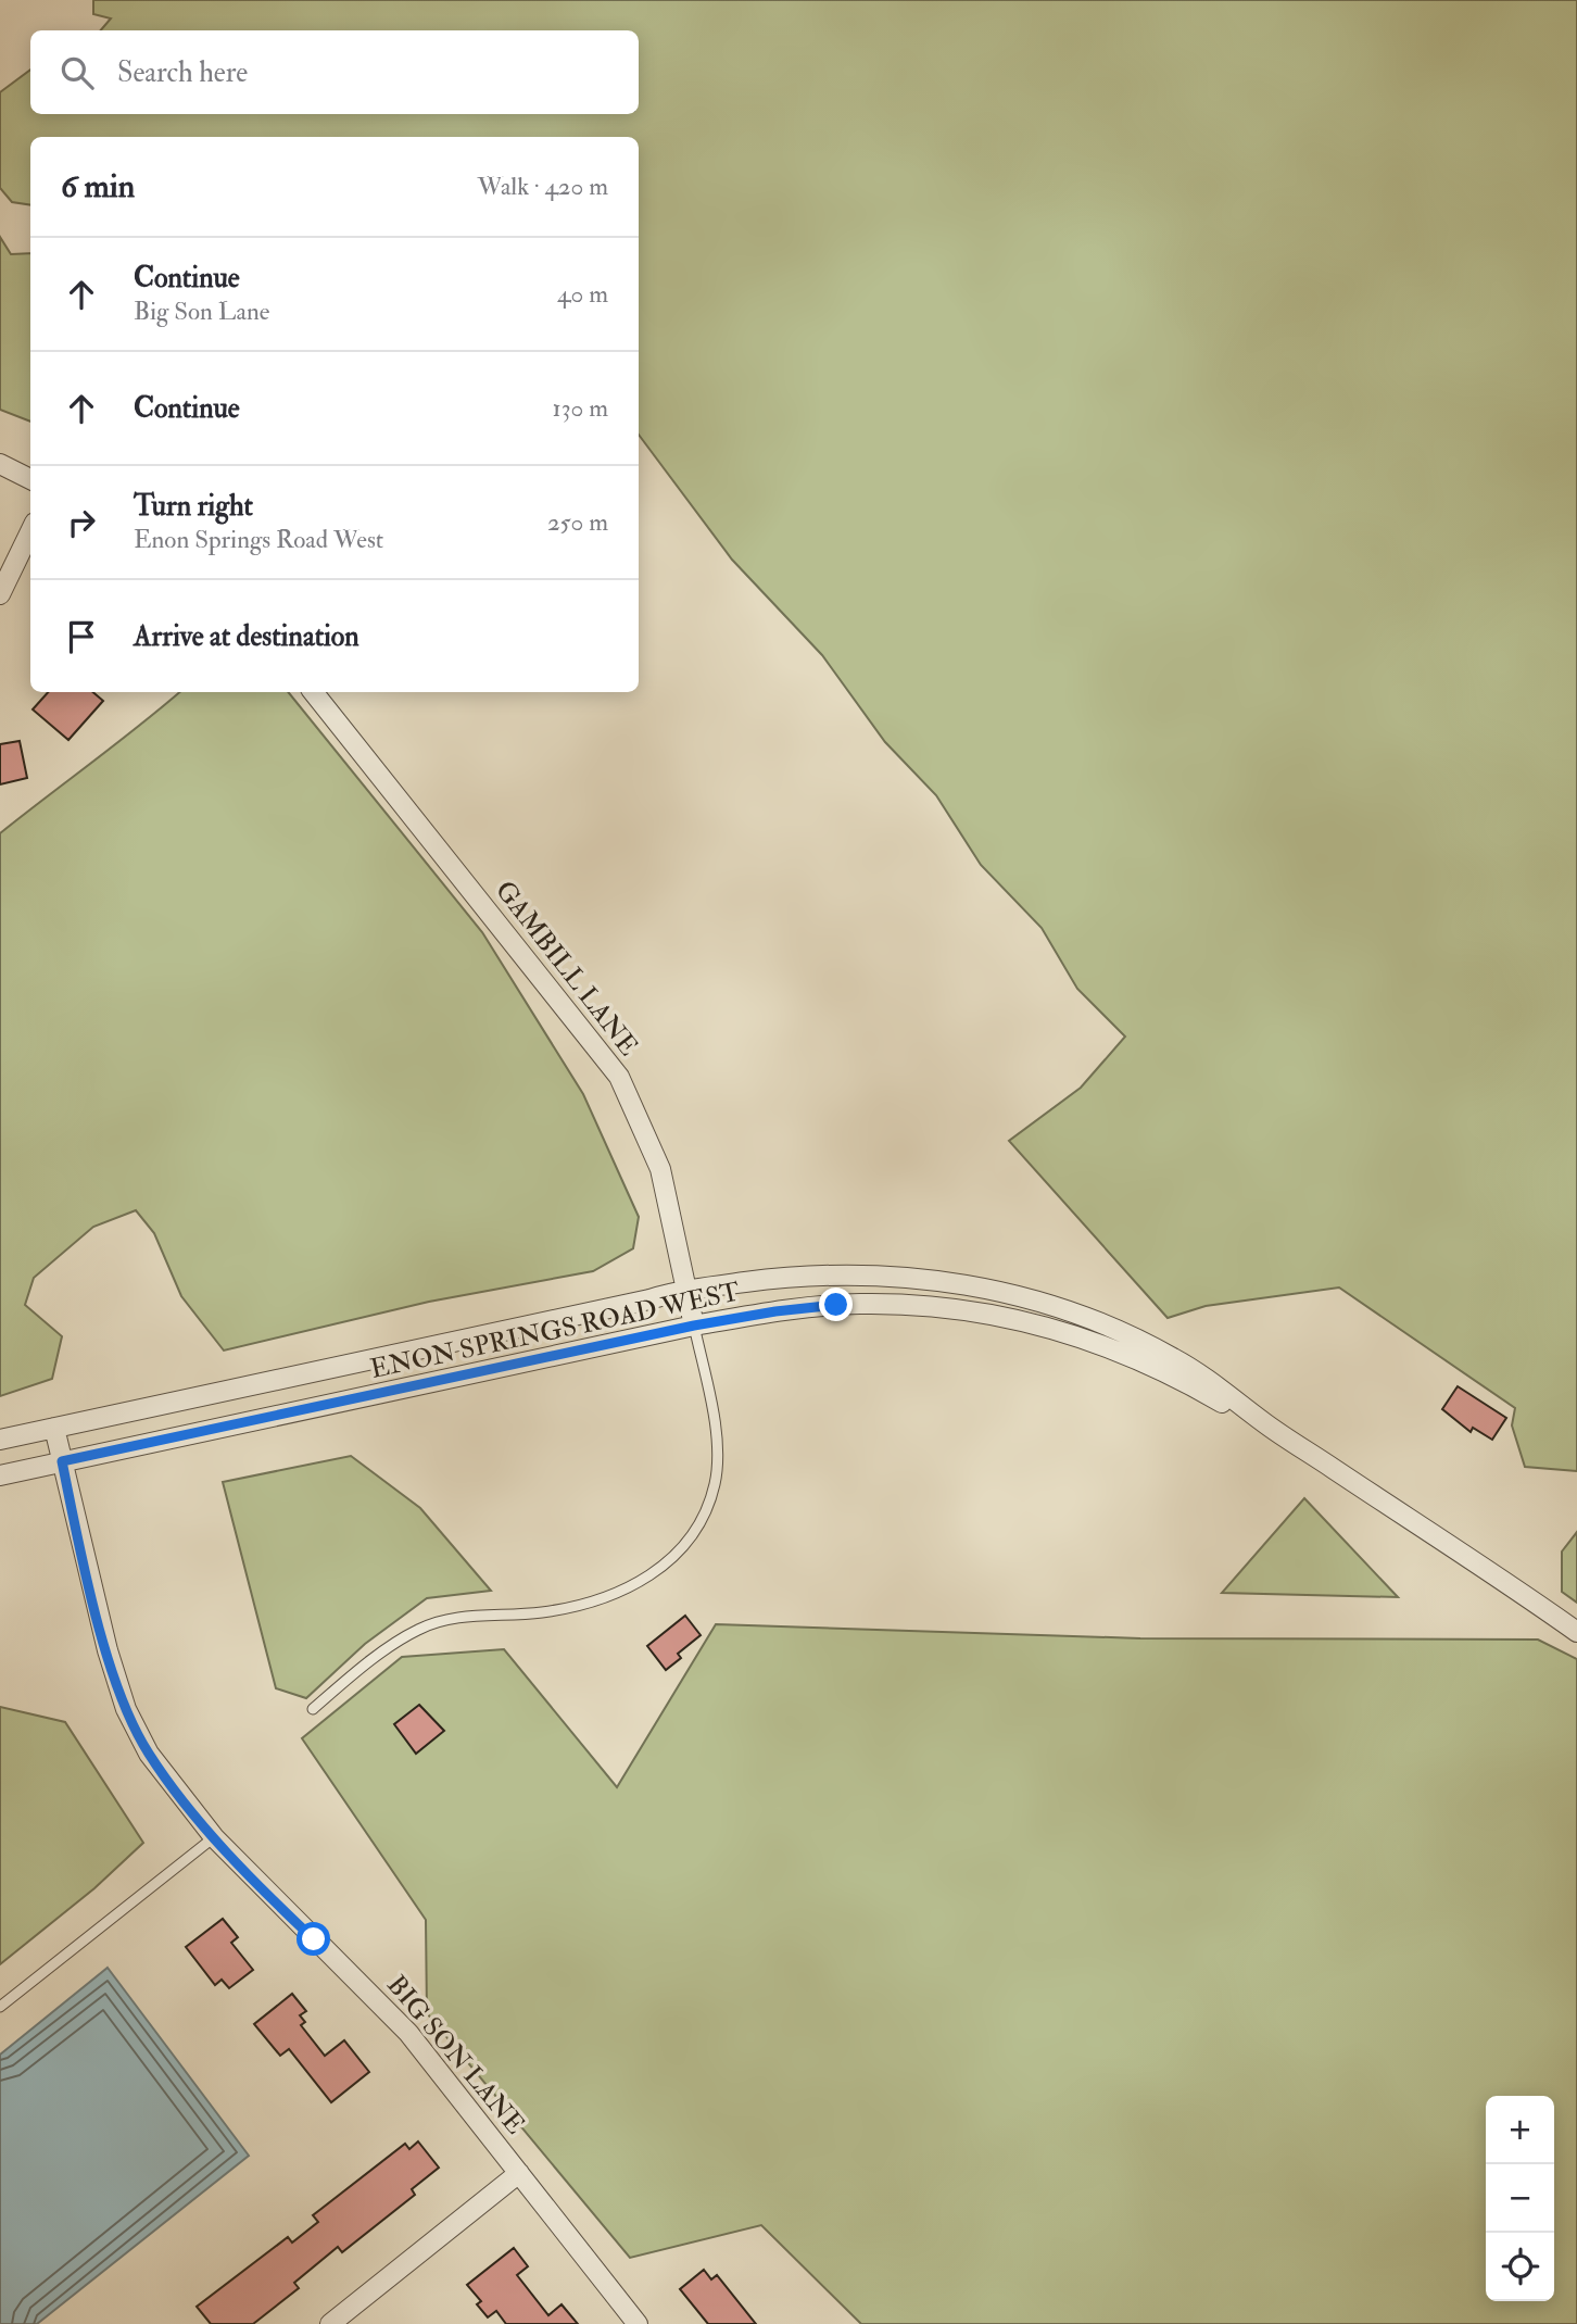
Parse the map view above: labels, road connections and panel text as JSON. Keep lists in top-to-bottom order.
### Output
{
  "streets": {
    "street": ["GAMBILL LANE", "ENON SPRINGS ROAD WEST", "BIG SON LANE"]
  },
  "crossings": [
    ["GAMBILL LANE", "ENON SPRINGS ROAD WEST"],
    ["ENON SPRINGS ROAD WEST", "BIG SON LANE"]
  ],
  "page": {
    "search": "Search here",
    "heading": ["6 min", "Walk · 420 m"],
    "list": [
      ["Continue", "Big Son Lane", "40 m"],
      ["Continue", "130 m"],
      ["Turn right", "Enon Springs Road West", "250 m"],
      "Arrive at destination"
    ],
    "map_buttons": ["+", "−"]
  }
}
